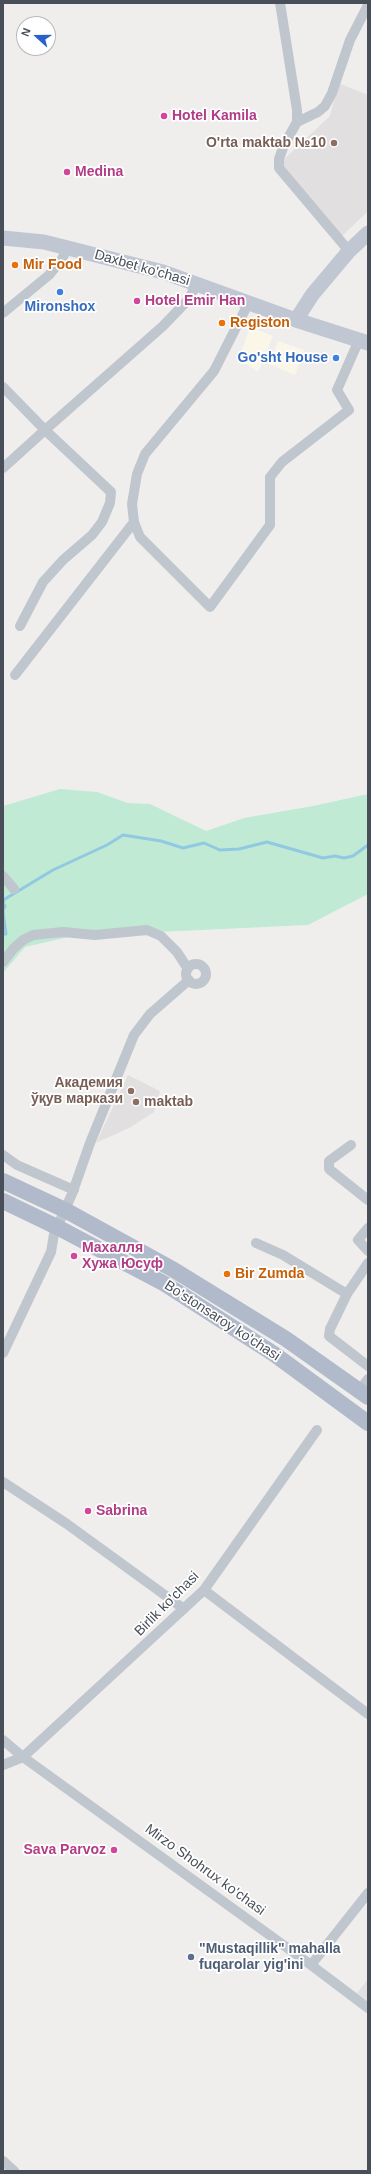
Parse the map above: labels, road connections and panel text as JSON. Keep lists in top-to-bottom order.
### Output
{
  "streets": {
    "main road": ["Daxbet ko'chasi", "Bo'stonsaroy ko'chasi"],
    "street": ["Birlik ko'chasi", "Mirzo Shohrux ko'chasi"]
  },
  "crossings": [
    ["Birlik ko'chasi", "Mirzo Shohrux ko'chasi"]
  ],
  "places": [
    "Hotel Kamila",
    "O'rta maktab №10",
    "Medina",
    "Mir Food",
    "Mironshox",
    "Hotel Emir Han",
    "Registon",
    "Go'sht House",
    "Академия ўқув маркази",
    "maktab",
    "Махалля Хужа Юсуф",
    "Bir Zumda",
    "Sabrina",
    "Sava Parvoz",
    "\"Mustaqillik\" mahalla fuqarolar yig'ini"
  ],
  "north": "left"
}
